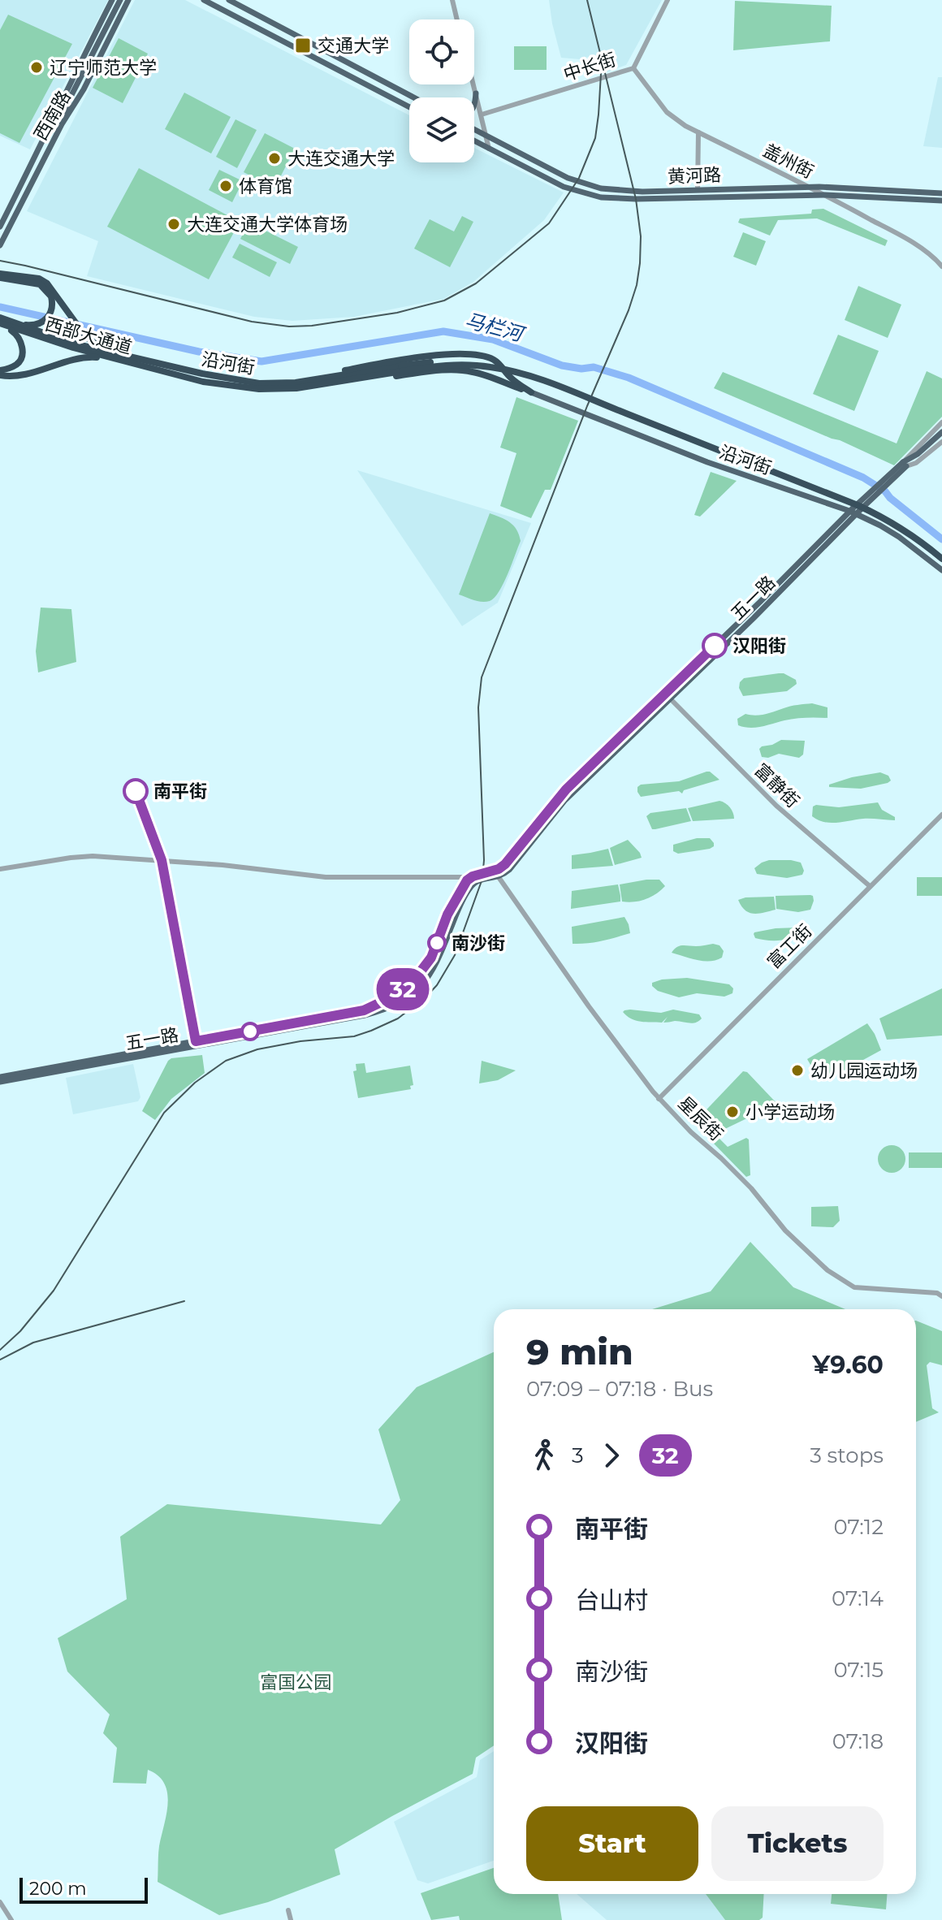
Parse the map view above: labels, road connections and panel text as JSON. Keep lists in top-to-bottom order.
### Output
{
  "streets": {
    "highway": ["西部大通道", "沿河街"],
    "main road": ["西南路", "黄河路", "五一路"],
    "street": [
      "中长街",
      "盖州街",
      "富静街",
      "富工街",
      "星辰街"
    ]
  },
  "crossings": [
    ["中长街", "盖州街"],
    ["盖州街", "黄河路"],
    ["西部大通道", "沿河街"],
    ["沿河街", "五一路"],
    ["五一路", "富静街"],
    ["五一路", "星辰街"],
    ["富静街", "富工街"],
    ["富工街", "星辰街"]
  ],
  "water": ["马栏河"],
  "parks": ["富国公园"],
  "places": {
    "transit": ["交通大学"],
    "other": [
      "辽宁师范大学",
      "大连交通大学",
      "体育馆",
      "大连交通大学体育场",
      "汉阳街",
      "南平街",
      "南沙街",
      "幼儿园运动场",
      "小学运动场"
    ]
  },
  "lines": ["bus line 32"],
  "scale_bar": "200 m",
  "page": {
    "on_map": "32",
    "heading": ["9 min", "07:09 – 07:18 · Bus", "¥9.60"],
    "legs": ["3", "32", "3 stops"],
    "list": [
      {
        "name": "南平街",
        "value": "07:12"
      },
      {
        "name": "台山村",
        "value": "07:14"
      },
      {
        "name": "南沙街",
        "value": "07:15"
      },
      {
        "name": "汉阳街",
        "value": "07:18"
      }
    ],
    "buttons": ["Start", "Tickets"],
    "scale": "200 m"
  }
}
